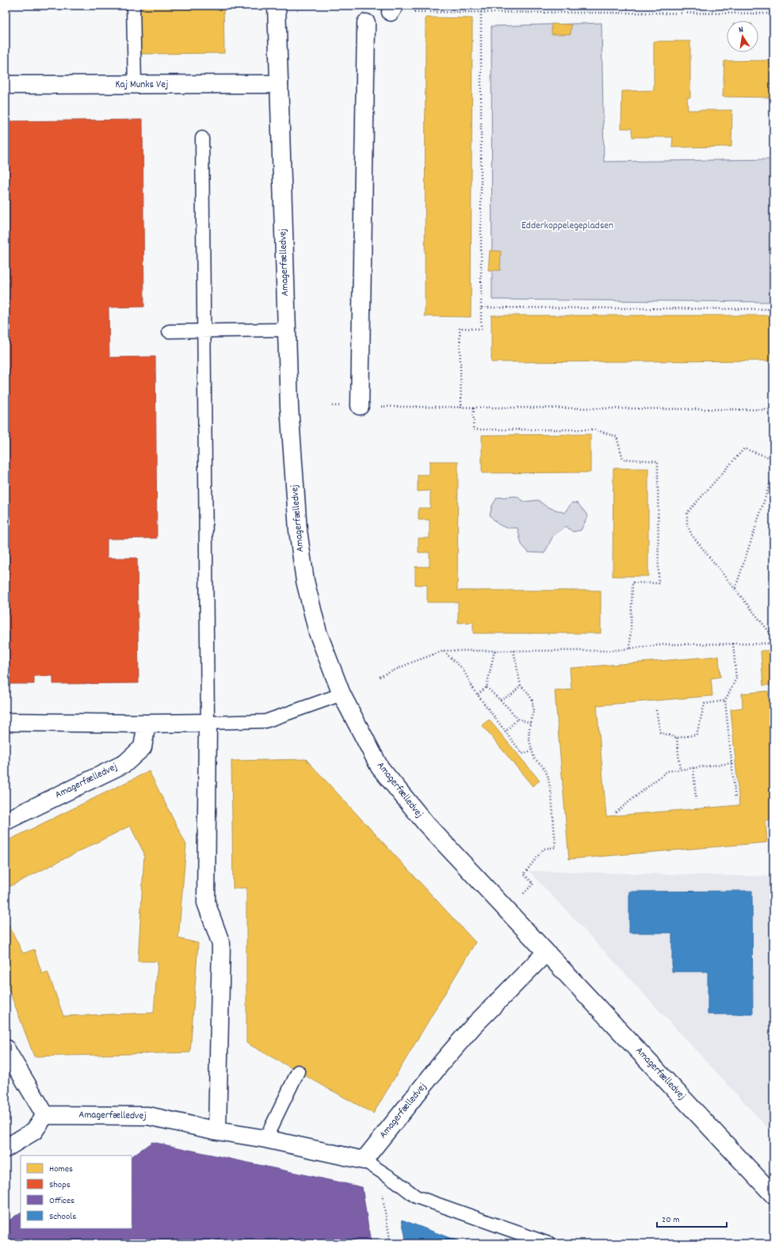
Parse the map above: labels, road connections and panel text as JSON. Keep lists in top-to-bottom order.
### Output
{
  "streets": {
    "street": ["Kaj Munks Vej", "Amagerfælledvej"]
  },
  "crossings": [
    ["Kaj Munks Vej", "Amagerfælledvej"]
  ],
  "parks": ["Edderkoppelegepladsen"],
  "legend": [
    "Homes",
    "Shops",
    "Offices",
    "Schools"
  ],
  "scale_bar": "20 m",
  "north": "top"
}
